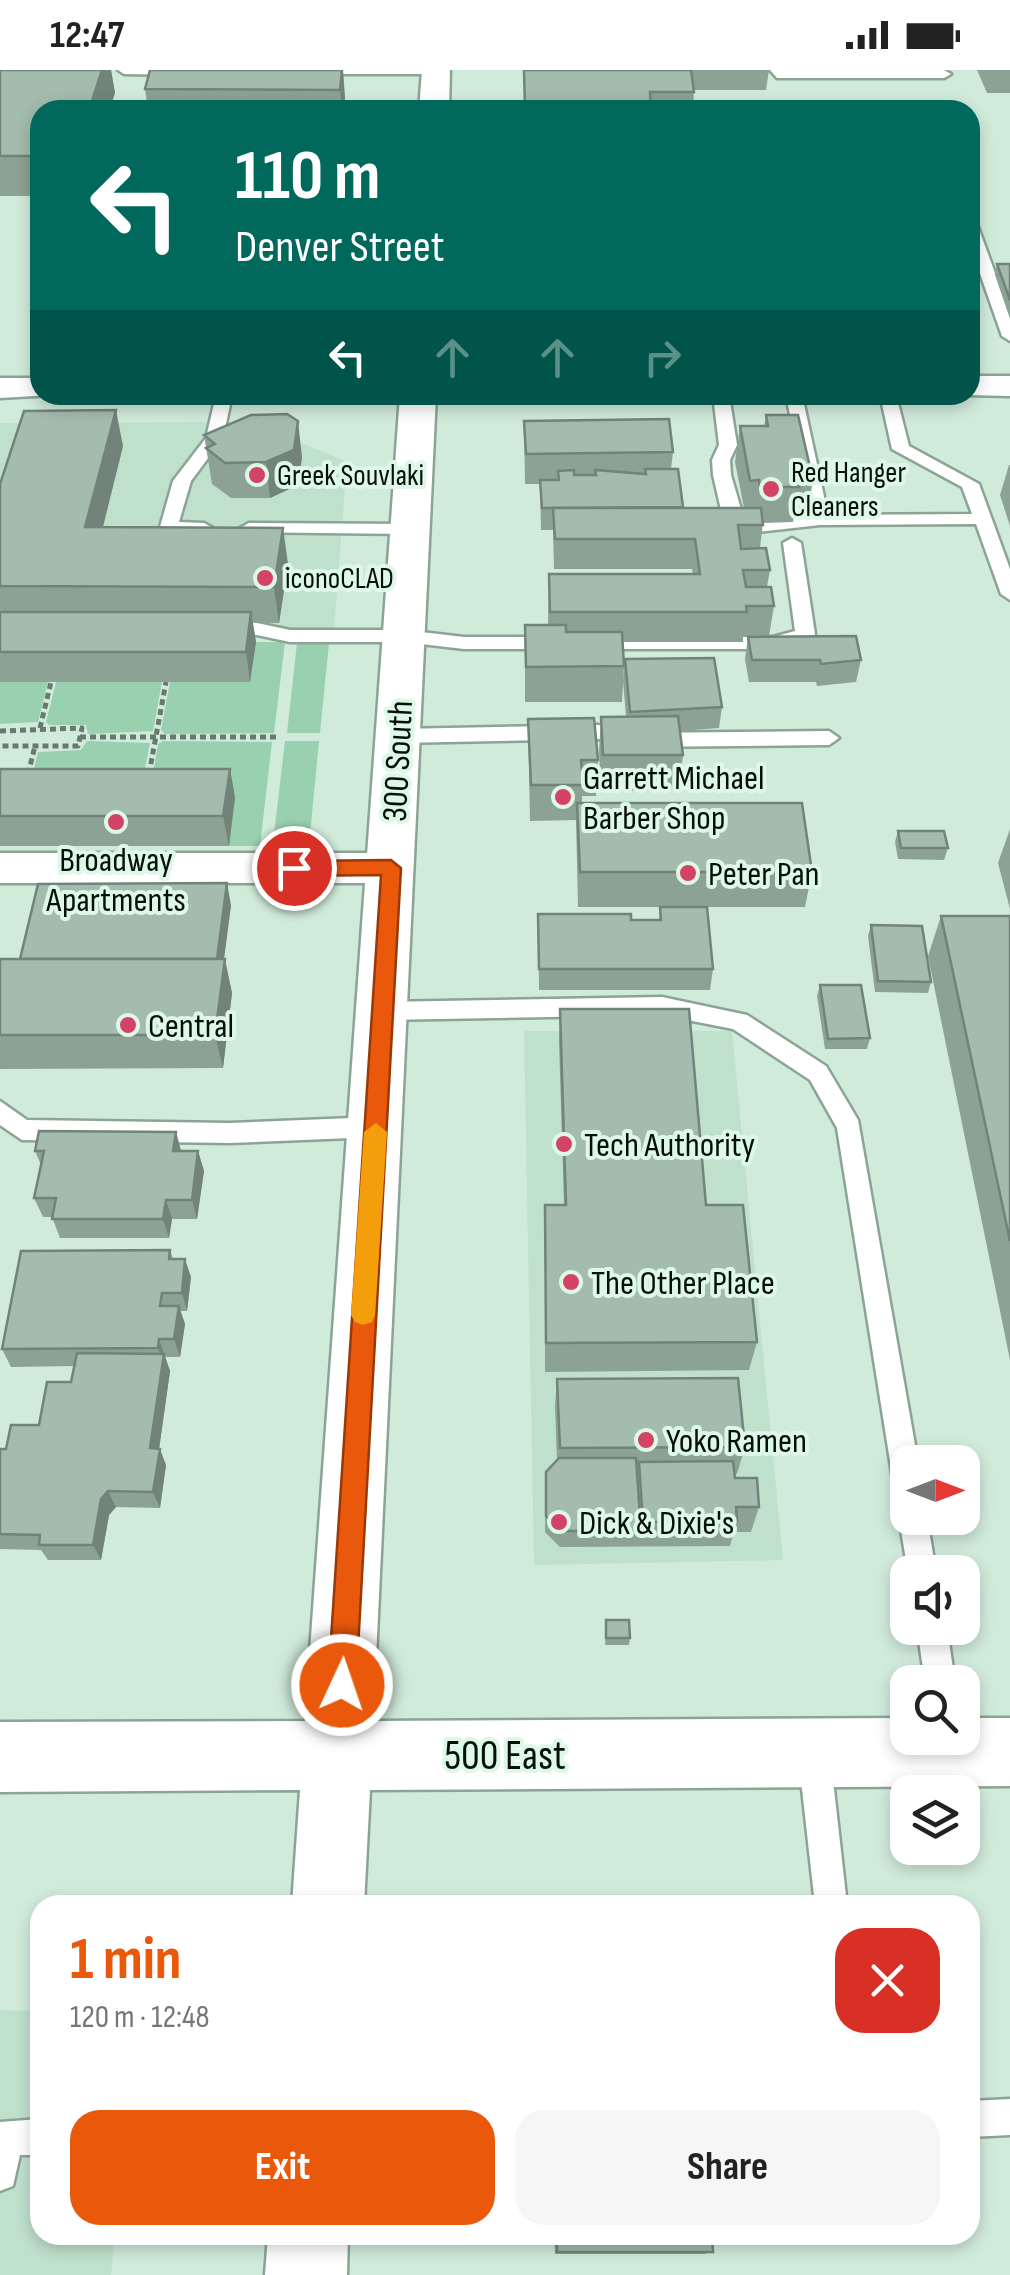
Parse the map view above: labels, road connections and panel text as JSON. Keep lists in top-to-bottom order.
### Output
{
  "streets": {
    "street": ["300 South", "500 East"]
  },
  "crossings": [
    ["300 South", "500 East"]
  ],
  "places": [
    "Greek Souvlaki",
    "Red Hanger Cleaners",
    "iconoCLAD",
    "Garrett Michael Barber Shop",
    "Broadway Apartments",
    "Peter Pan",
    "Central",
    "Tech Authority",
    "The Other Place",
    "Yoko Ramen",
    "Dick & Dixie's"
  ],
  "north": "right",
  "page": {
    "status": "12:47",
    "turn": ["110 m", "Denver Street"],
    "heading": ["1 min", "120 m · 12:48"],
    "buttons": ["Exit", "Share"]
  }
}
